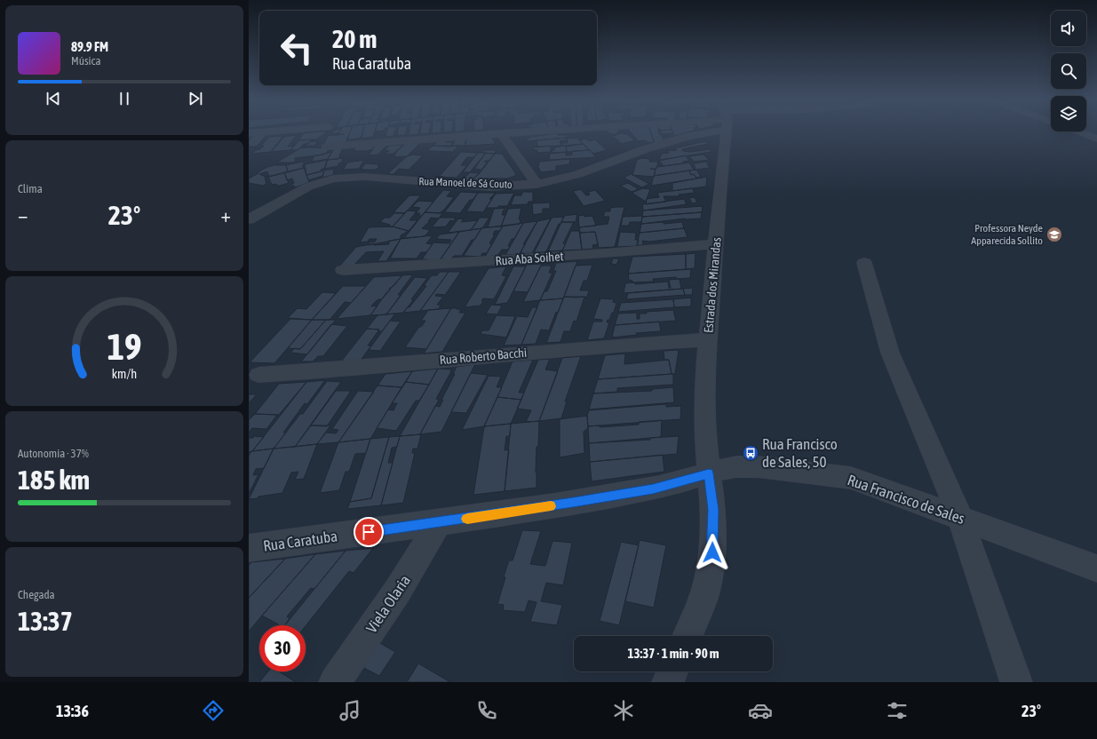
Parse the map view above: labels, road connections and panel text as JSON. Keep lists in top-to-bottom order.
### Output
{
  "streets": {
    "street": [
      "Rua Manoel de Sá Couto",
      "Rua Aba Soihet",
      "Estrada dos Mirandas",
      "Rua Roberto Bacchi",
      "Rua Francisco de Sales",
      "Rua Caratuba",
      "Viela Olaria"
    ]
  },
  "crossings": [
    ["Rua Aba Soihet", "Estrada dos Mirandas"],
    ["Estrada dos Mirandas", "Rua Roberto Bacchi"],
    ["Estrada dos Mirandas", "Rua Francisco de Sales"],
    ["Estrada dos Mirandas", "Rua Caratuba"],
    ["Rua Francisco de Sales", "Rua Caratuba"],
    ["Rua Caratuba", "Viela Olaria"]
  ],
  "places": {
    "school or university": ["Professora Neyde Apparecida Sollito"],
    "bus stop": ["Rua Francisco de Sales, 50"]
  },
  "page": {
    "turn": ["20 m", "Rua Caratuba"],
    "song": ["89.9 FM", "Música"],
    "tile": [
      "Clima",
      ["Autonomia · 37%", "185 km"],
      ["Chegada", "13:37"]
    ],
    "heat": ["−", "23°", "+"],
    "limit": "30",
    "trip": "13:37 · 1 min · 90 m",
    "tabs": ["13:36", "23°"],
    "gauge": ["19", "km/h"]
  }
}
